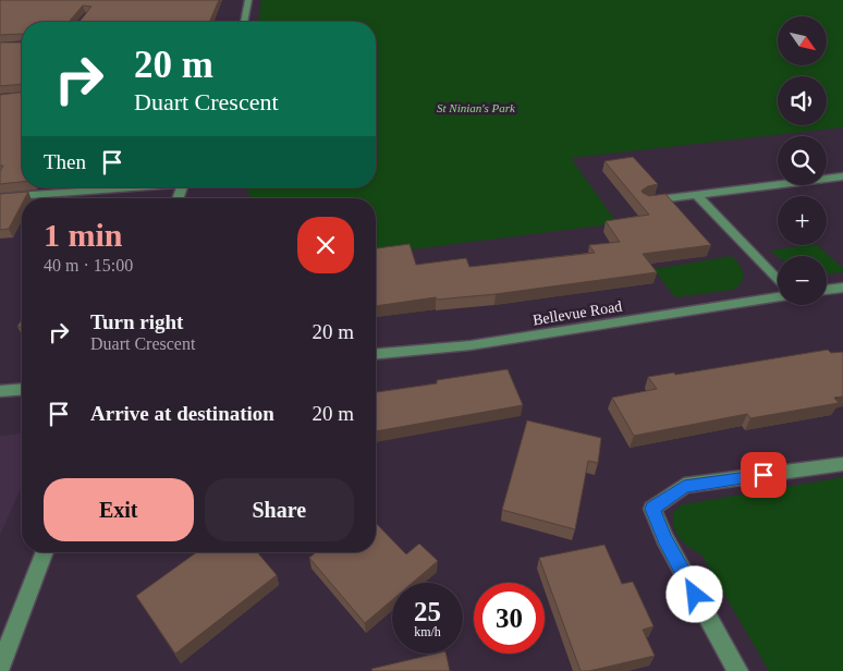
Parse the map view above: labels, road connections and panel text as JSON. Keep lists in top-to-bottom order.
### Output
{
  "streets": {
    "street": ["Bellevue Road"]
  },
  "parks": ["St Ninian's Park"],
  "north": "bottom right",
  "page": {
    "map_buttons": ["+", "−"],
    "turn": ["20 m", "Duart Crescent"],
    "then": "Then",
    "heading": ["1 min", "40 m · 15:00"],
    "list": [
      {
        "name": "Turn right",
        "note": "Duart Crescent",
        "value": "20 m"
      },
      {
        "name": "Arrive at destination",
        "value": "20 m"
      }
    ],
    "buttons": ["Exit", "Share"],
    "speed": "25 km/h",
    "limit": "30"
  }
}
